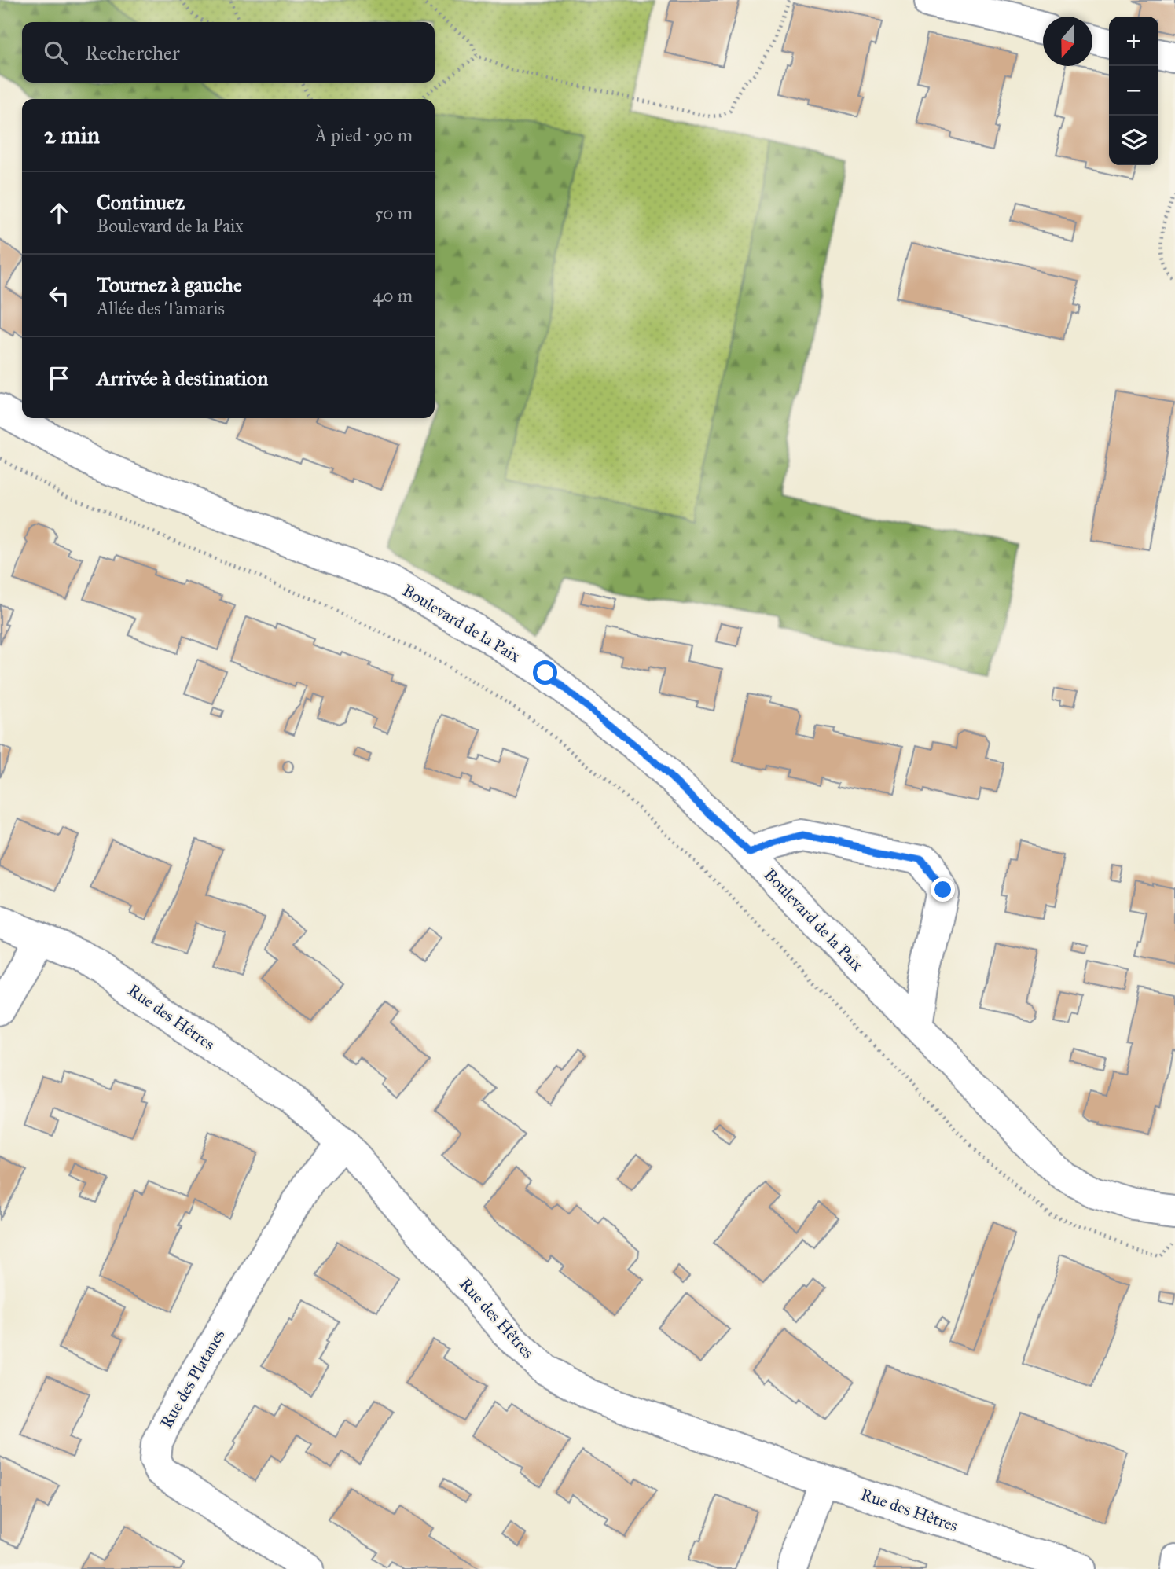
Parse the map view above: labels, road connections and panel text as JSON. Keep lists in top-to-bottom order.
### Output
{
  "streets": {
    "street": ["Boulevard de la Paix", "Rue des Hêtres", "Rue des Platanes"]
  },
  "crossings": [
    ["Rue des Hêtres", "Rue des Platanes"]
  ],
  "north": "bottom",
  "page": {
    "map_buttons": ["+", "−"],
    "search": "Rechercher",
    "heading": ["2 min", "À pied · 90 m"],
    "list": [
      ["Continuez", "Boulevard de la Paix", "50 m"],
      ["Tournez à gauche", "Allée des Tamaris", "40 m"],
      "Arrivée à destination"
    ]
  }
}
